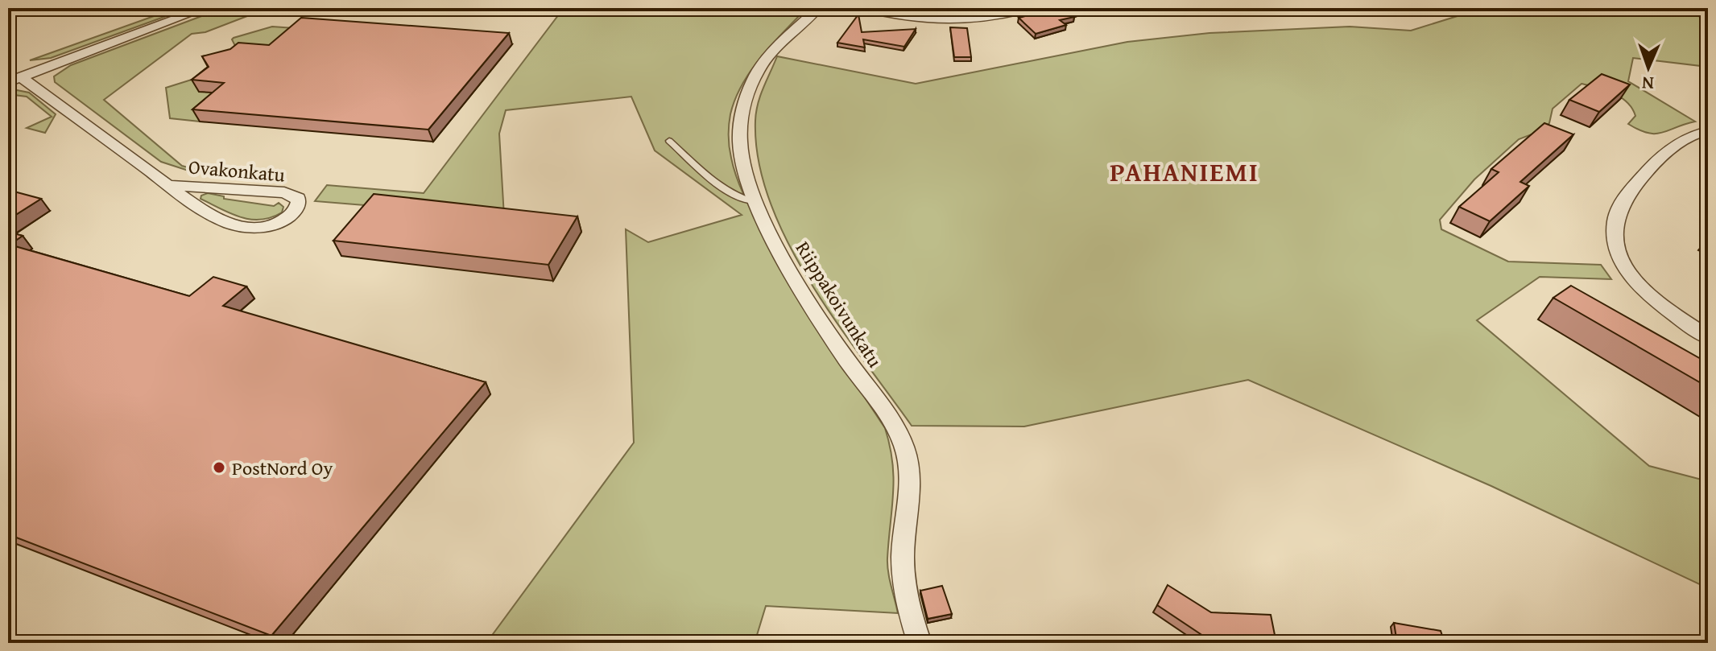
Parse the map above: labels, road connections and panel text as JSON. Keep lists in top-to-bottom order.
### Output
{
  "streets": {
    "street": ["Ovakonkatu", "Riippakoivunkatu"]
  },
  "districts": ["PAHANIEMI"],
  "places": ["PostNord Oy"],
  "north": "bottom"
}
